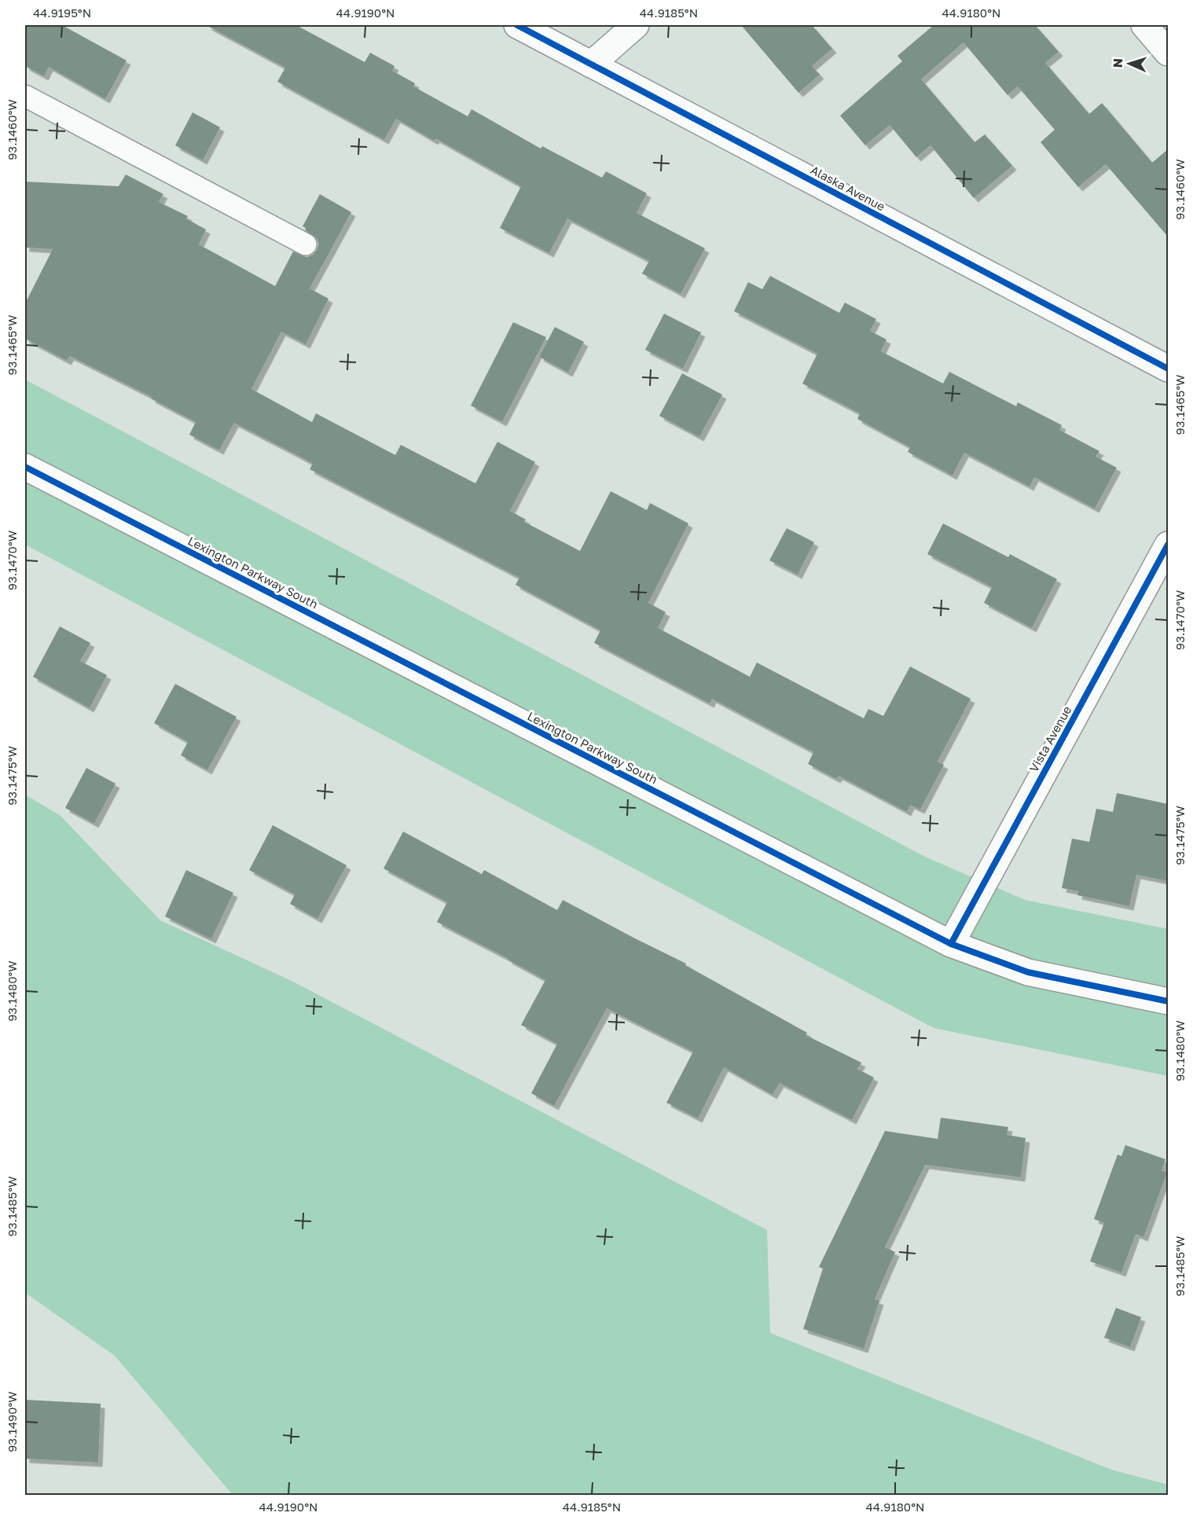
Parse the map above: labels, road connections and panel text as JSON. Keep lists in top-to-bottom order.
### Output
{
  "streets": {
    "street": ["Alaska Avenue", "Lexington Parkway South", "Vista Avenue"]
  },
  "crossings": [
    ["Lexington Parkway South", "Vista Avenue"]
  ],
  "north": "left",
  "coordinates": [
    "44.9195°N",
    "44.9190°N",
    "44.9185°N",
    "44.9180°N",
    "93.1460°W",
    "93.1465°W",
    "93.1470°W",
    "93.1475°W",
    "93.1480°W",
    "93.1485°W",
    "93.1490°W"
  ]
}
